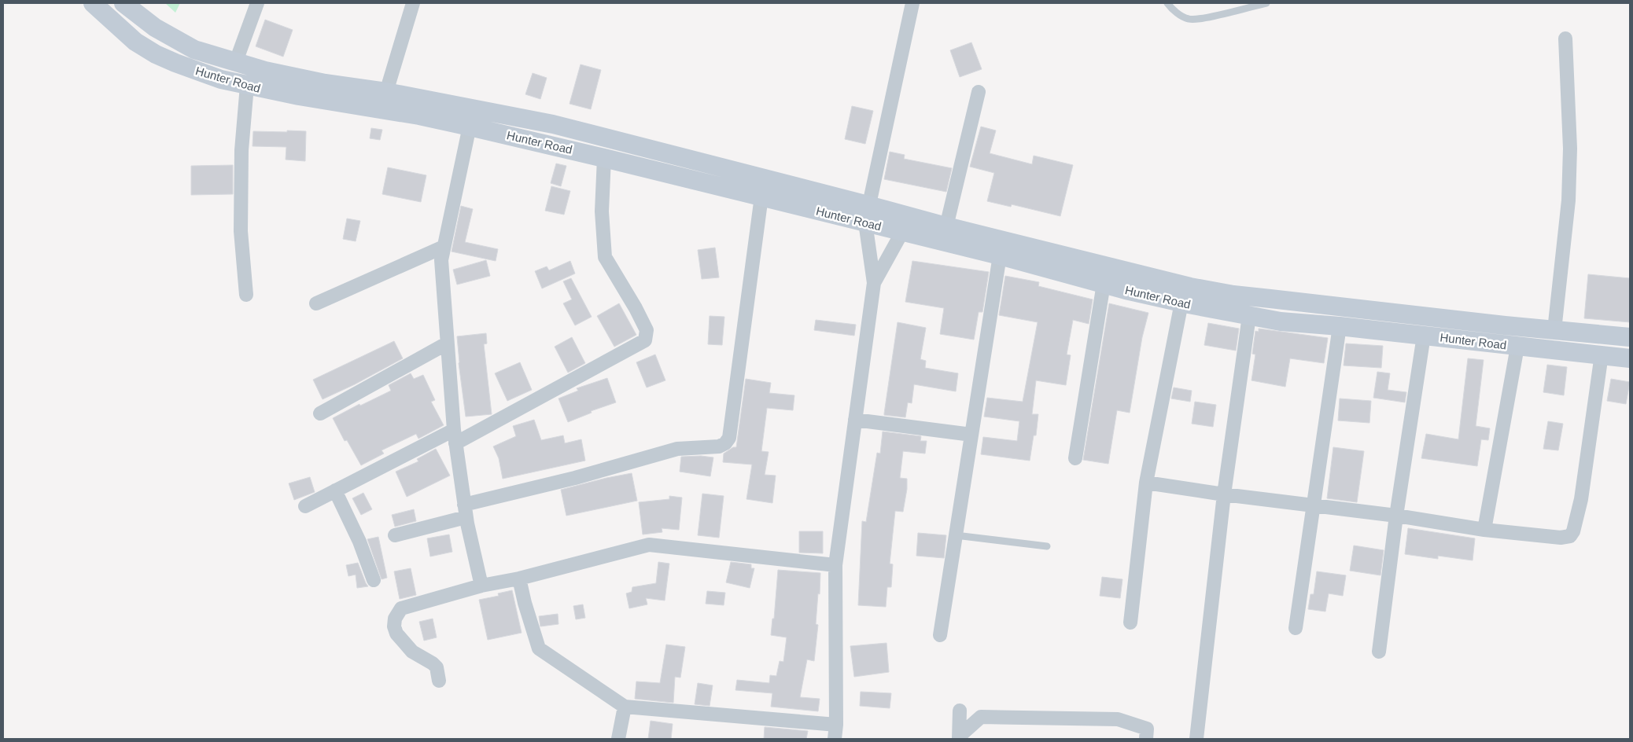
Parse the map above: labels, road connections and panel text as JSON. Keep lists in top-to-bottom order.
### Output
{
  "streets": {
    "main road": ["Hunter Road"]
  }
}
